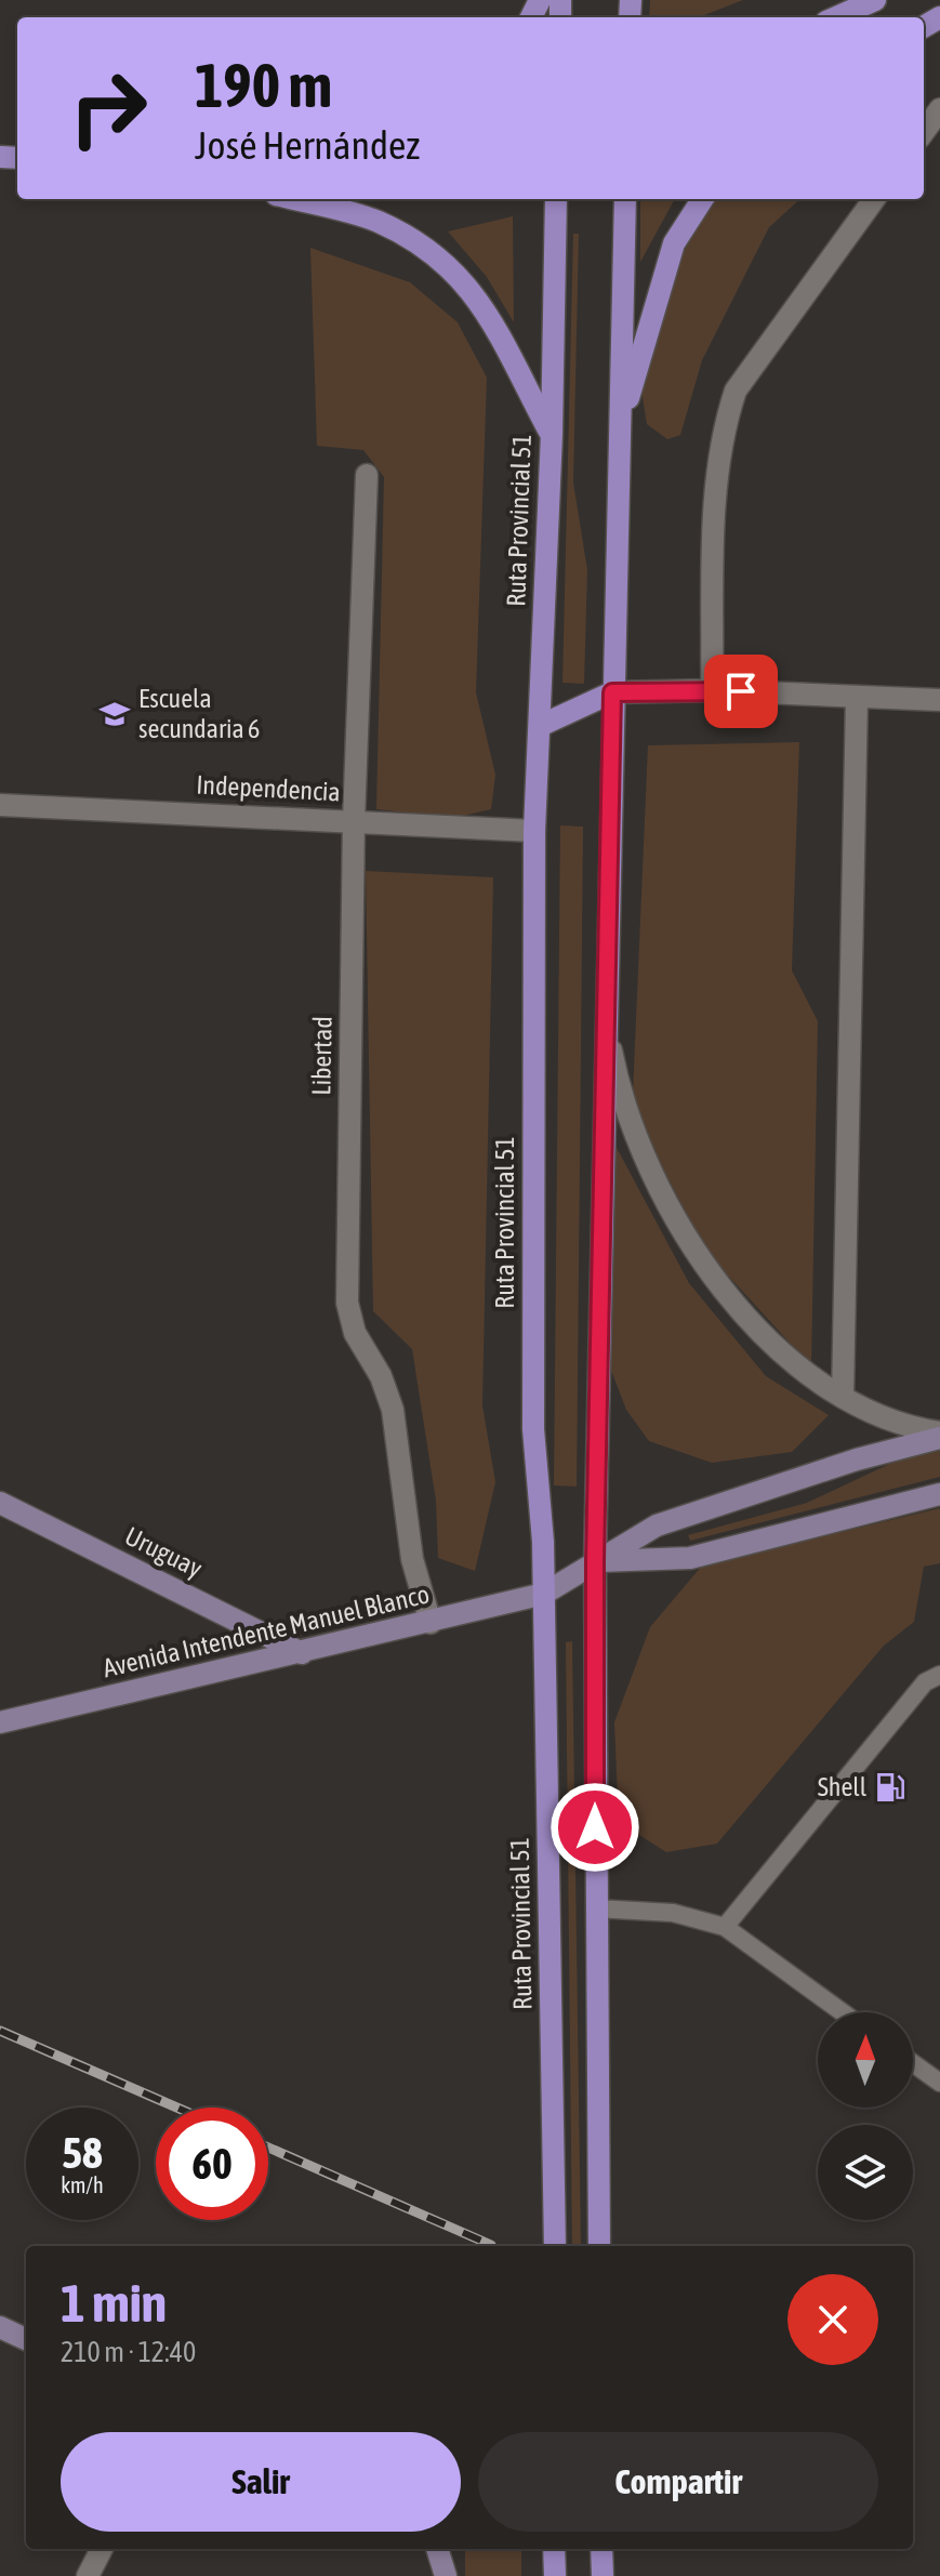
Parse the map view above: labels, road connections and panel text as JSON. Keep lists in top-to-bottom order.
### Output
{
  "streets": {
    "main road": ["Ruta Provincial 51"],
    "street": [
      "Independencia",
      "Libertad",
      "Uruguay",
      "Avenida Intendente Manuel Blanco"
    ]
  },
  "crossings": [
    ["Ruta Provincial 51", "Independencia"],
    ["Ruta Provincial 51", "Avenida Intendente Manuel Blanco"],
    ["Independencia", "Libertad"],
    ["Libertad", "Avenida Intendente Manuel Blanco"],
    ["Uruguay", "Avenida Intendente Manuel Blanco"]
  ],
  "places": {
    "school or university": ["Escuela secundaria 6"],
    "fuel station": ["Shell"]
  },
  "north": "top",
  "page": {
    "turn": ["190 m", "José Hernández"],
    "speed": "58 km/h",
    "limit": "60",
    "heading": ["1 min", "210 m · 12:40"],
    "buttons": ["Salir", "Compartir"]
  }
}
